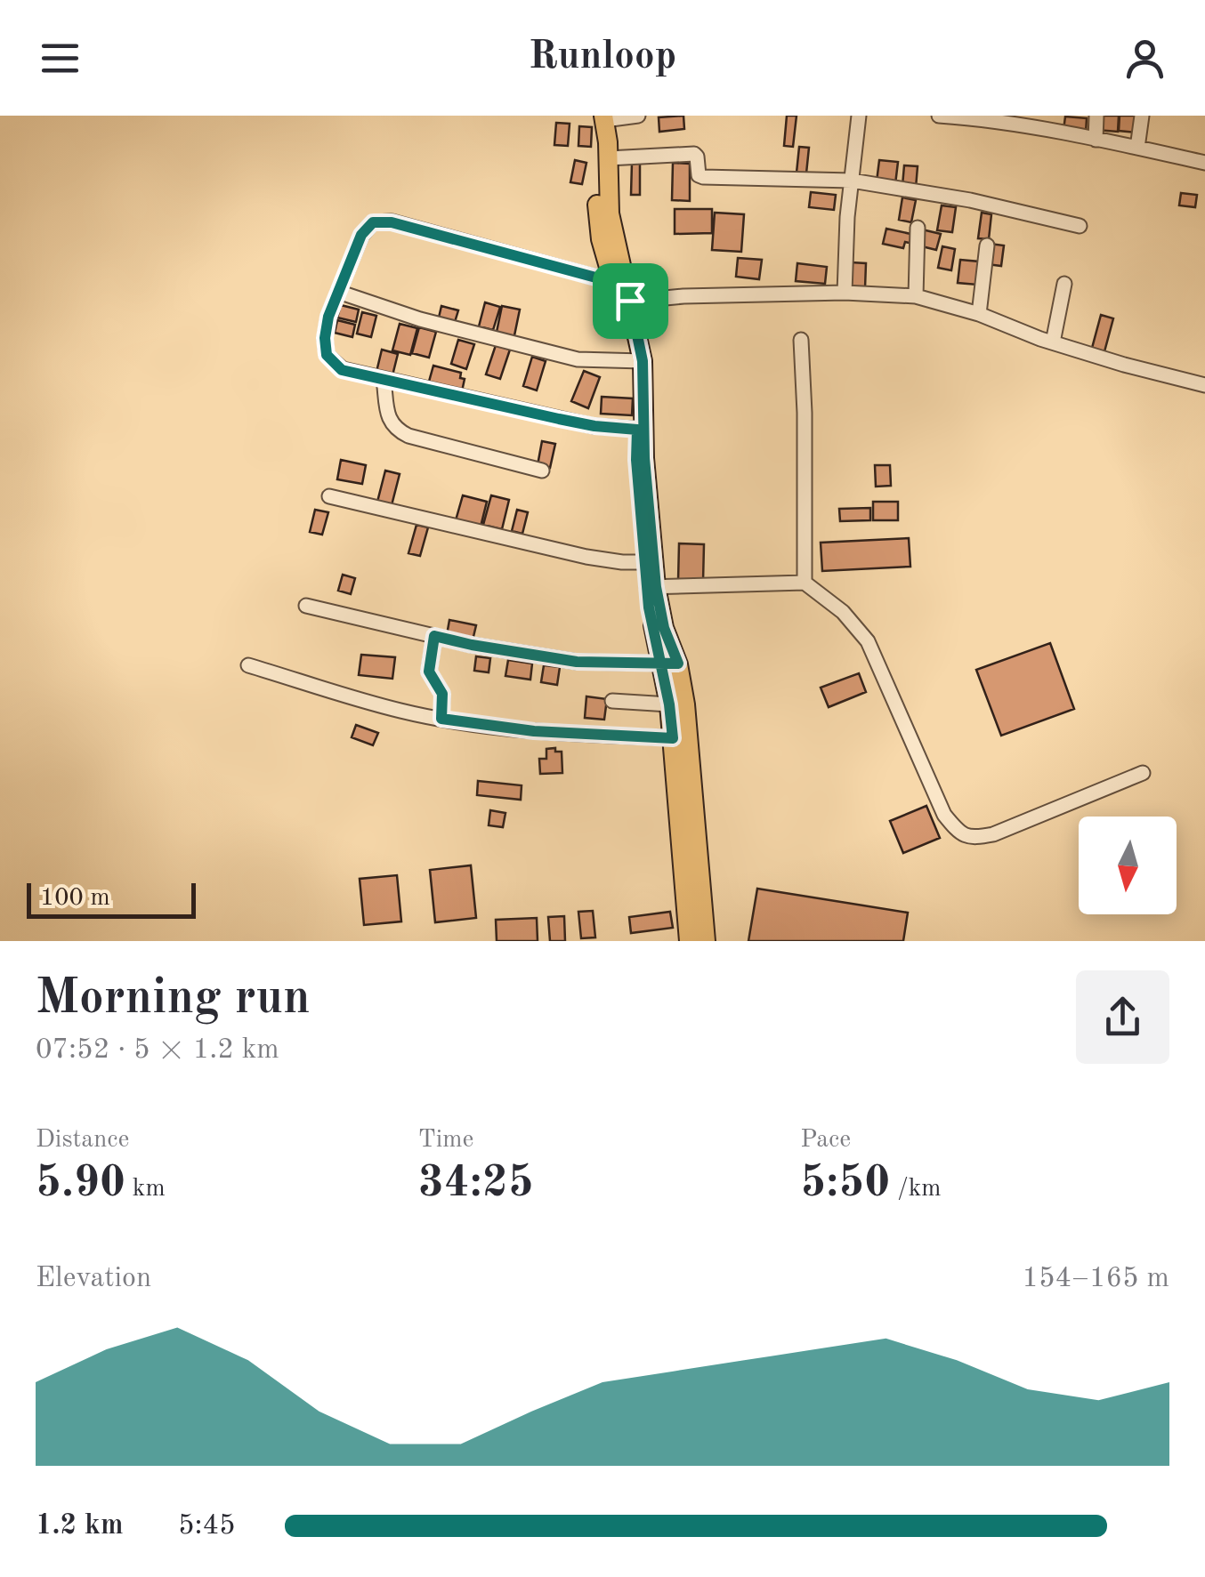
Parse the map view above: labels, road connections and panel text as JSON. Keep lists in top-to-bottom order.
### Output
{
  "scale_bar": "100 m",
  "north": "bottom",
  "page": {
    "header": "Runloop",
    "scale": "100 m",
    "heading": ["Morning run", "07:52 · 5 × 1.2 km"],
    "stats": [
      ["Distance", "5.90 km"],
      ["Time", "34:25"],
      ["Pace", "5:50 /km"]
    ],
    "chart": ["Elevation", "154–165 m"],
    "list": [
      {
        "name": "1.2 km",
        "note": "5:45"
      }
    ]
  }
}
